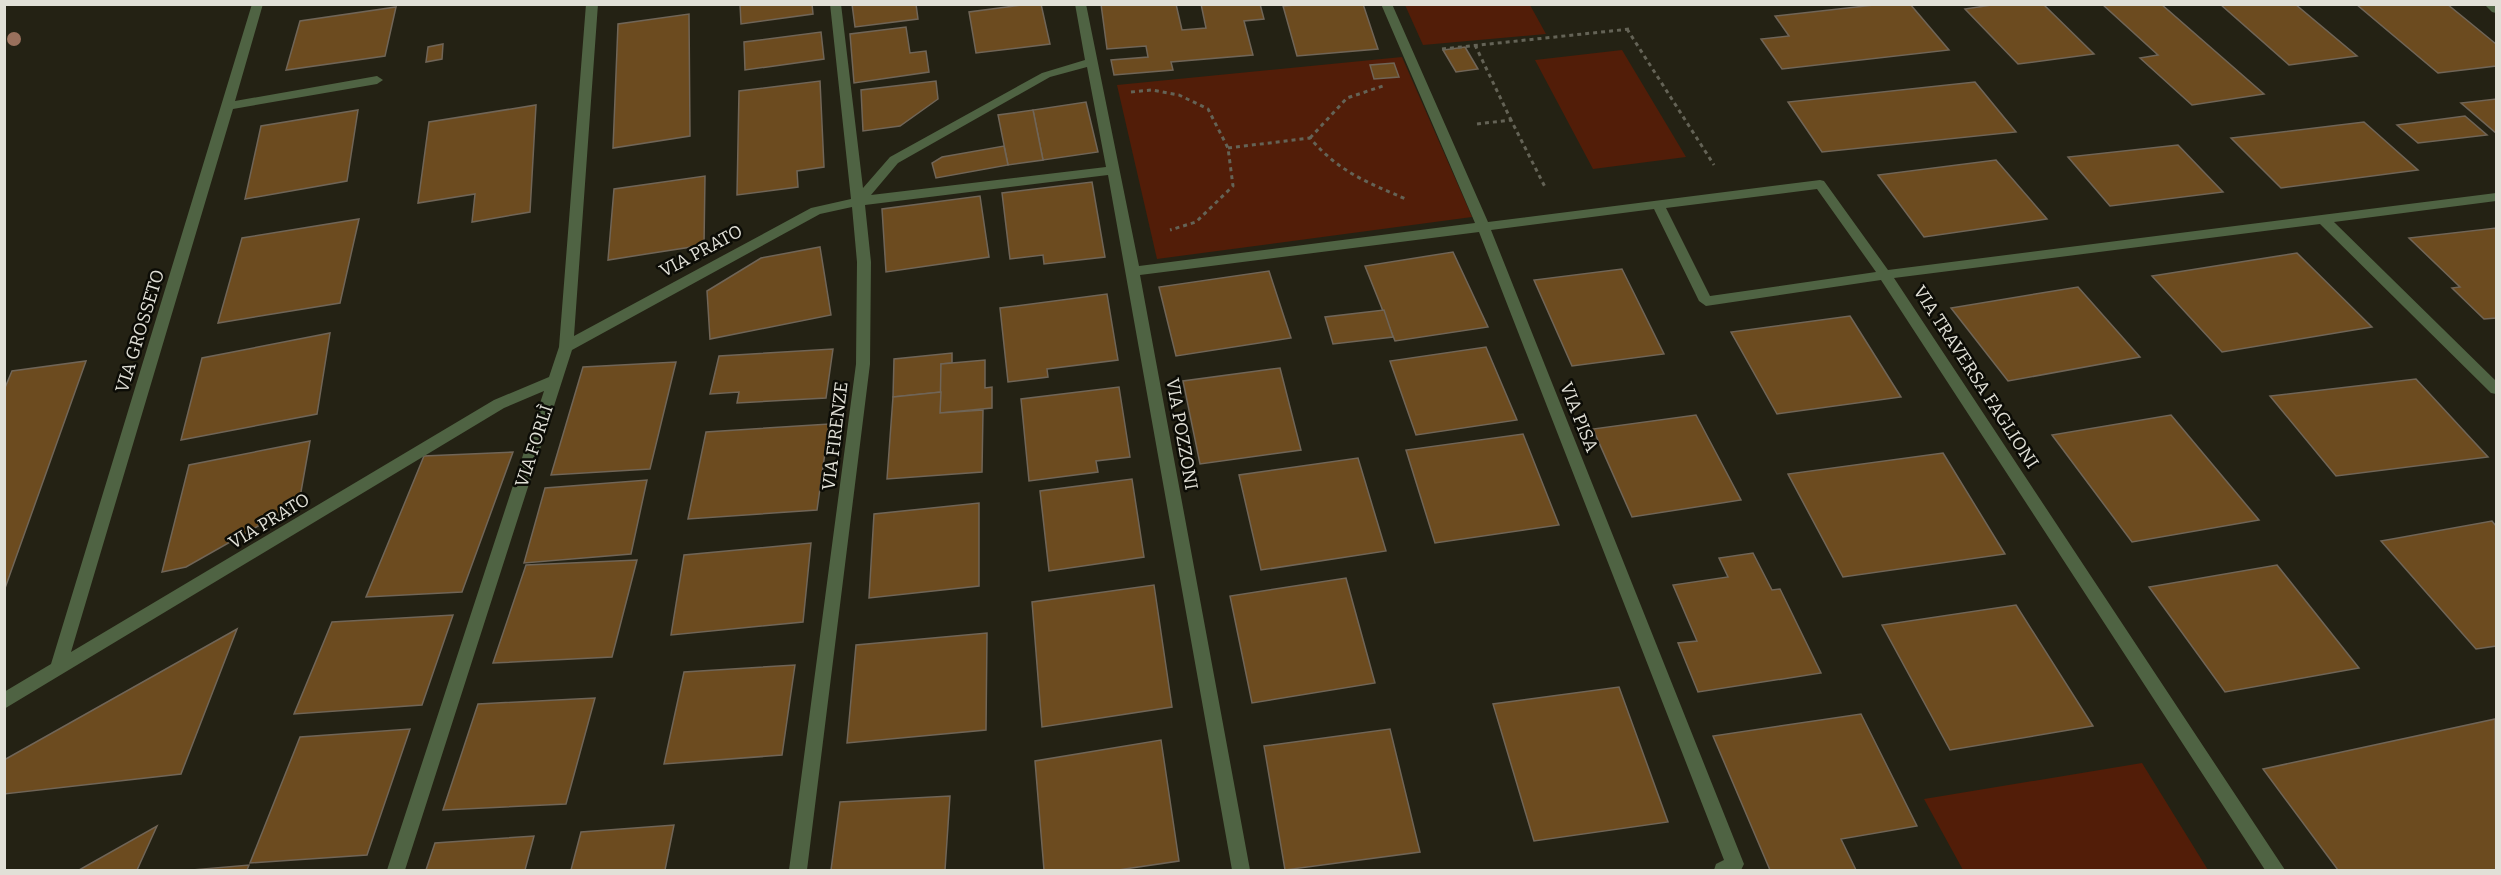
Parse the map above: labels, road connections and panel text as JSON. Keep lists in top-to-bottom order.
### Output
{
  "streets": {
    "street": [
      "VIA PRATO",
      "VIA GROSSETO",
      "VIA TRAVERSA FAGLIONI",
      "VIA PISA",
      "VIA POZZONI",
      "VIA FIRENZE",
      "VIA FORLÌ"
    ]
  },
  "crossings": [
    ["VIA PRATO", "VIA GROSSETO"],
    ["VIA PRATO", "VIA POZZONI"],
    ["VIA PRATO", "VIA FIRENZE"],
    ["VIA PRATO", "VIA FORLÌ"]
  ]
}
